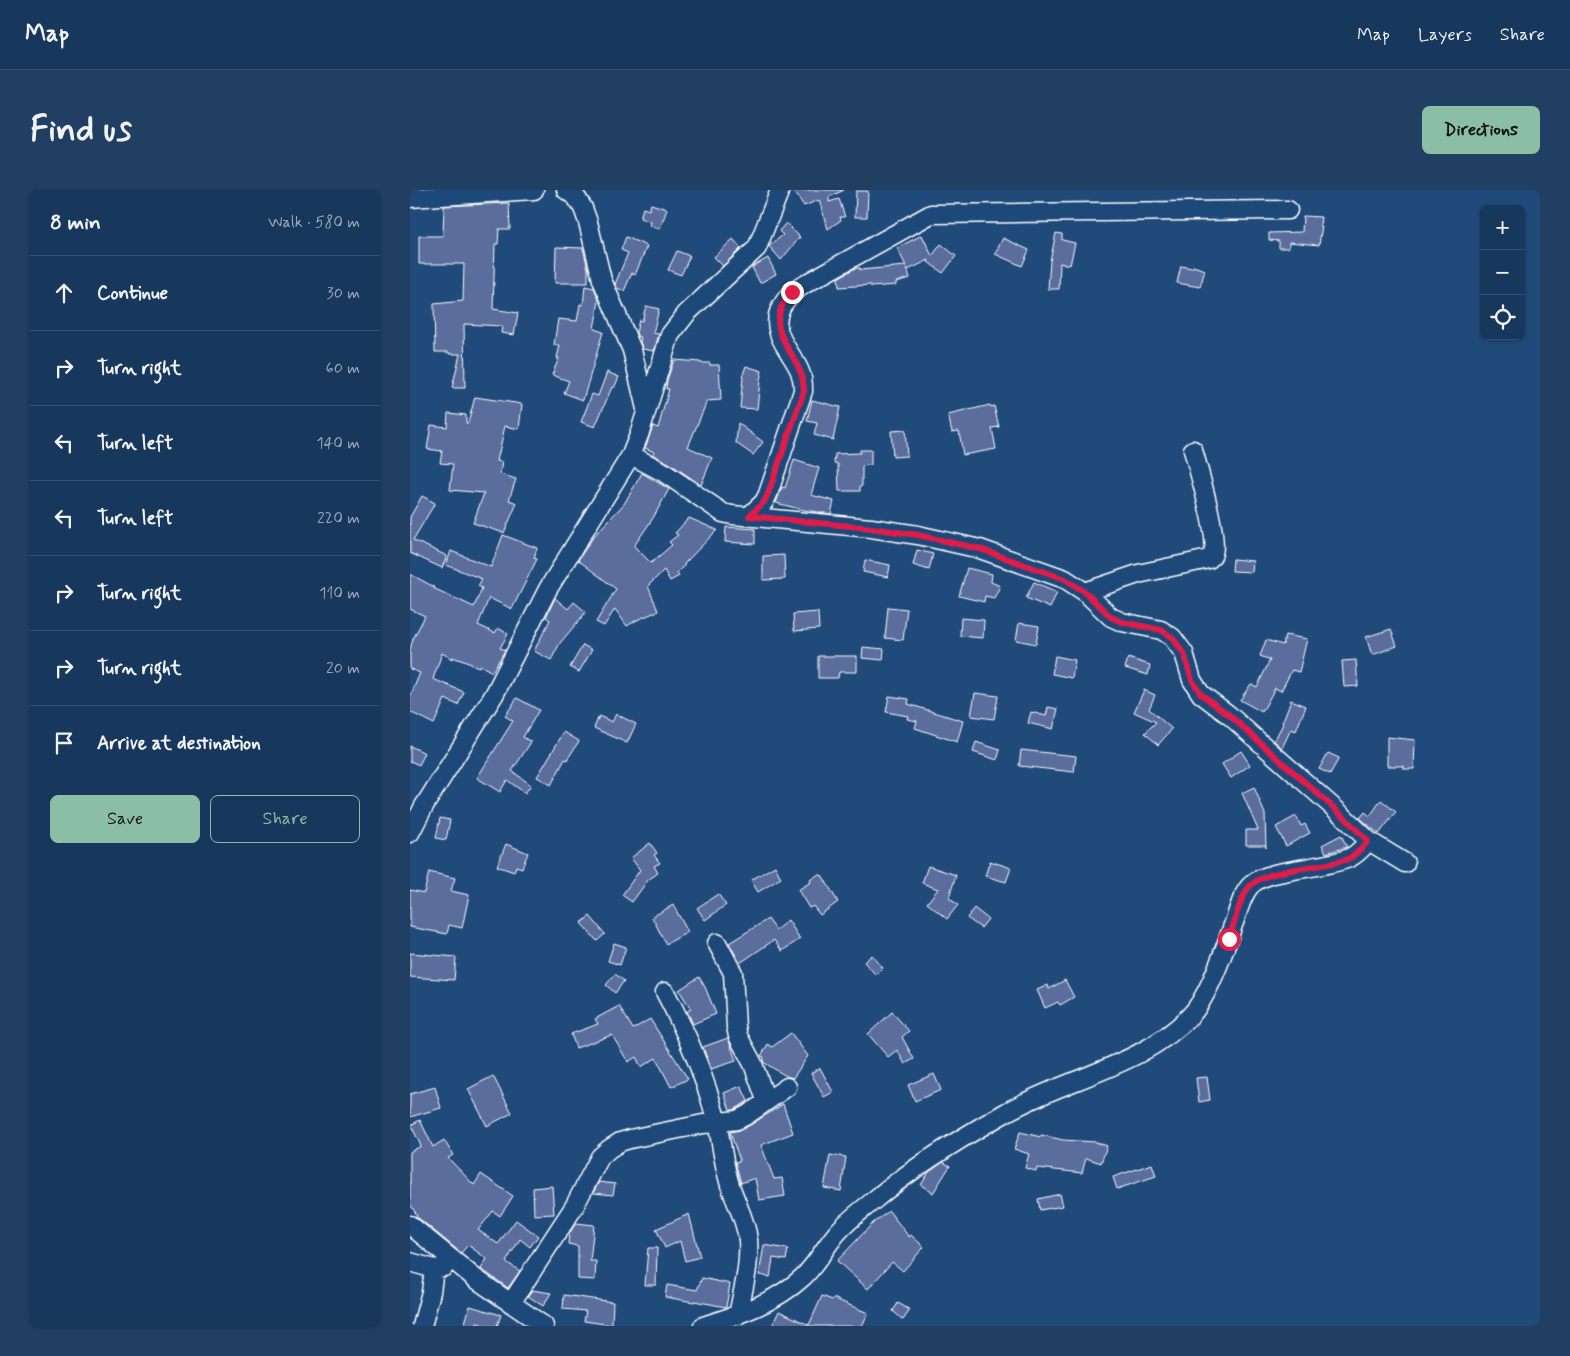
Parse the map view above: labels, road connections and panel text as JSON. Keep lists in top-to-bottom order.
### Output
{
  "page": {
    "header": "Map",
    "nav": ["Map", "Layers", "Share"],
    "buttons": [
      "Directions",
      ["Save", "Share"]
    ],
    "title": "Find us",
    "heading": ["8 min", "Walk · 580 m"],
    "map_buttons": ["+", "−"],
    "list": [
      ["Continue", "30 m"],
      ["Turn right", "60 m"],
      ["Turn left", "140 m"],
      ["Turn left", "220 m"],
      ["Turn right", "110 m"],
      ["Turn right", "20 m"],
      "Arrive at destination"
    ]
  }
}
